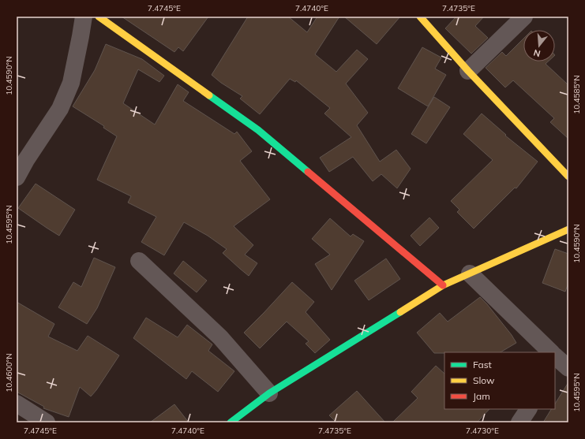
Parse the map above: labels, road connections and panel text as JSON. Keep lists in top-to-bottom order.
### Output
{
  "legend": ["Fast", "Slow", "Jam"],
  "north": "bottom",
  "coordinates": [
    "7.4745°E",
    "7.4740°E",
    "7.4735°E",
    "10.4590°N",
    "10.4585°N",
    "10.4595°N",
    "10.4600°N",
    "7.4730°E"
  ]
}
